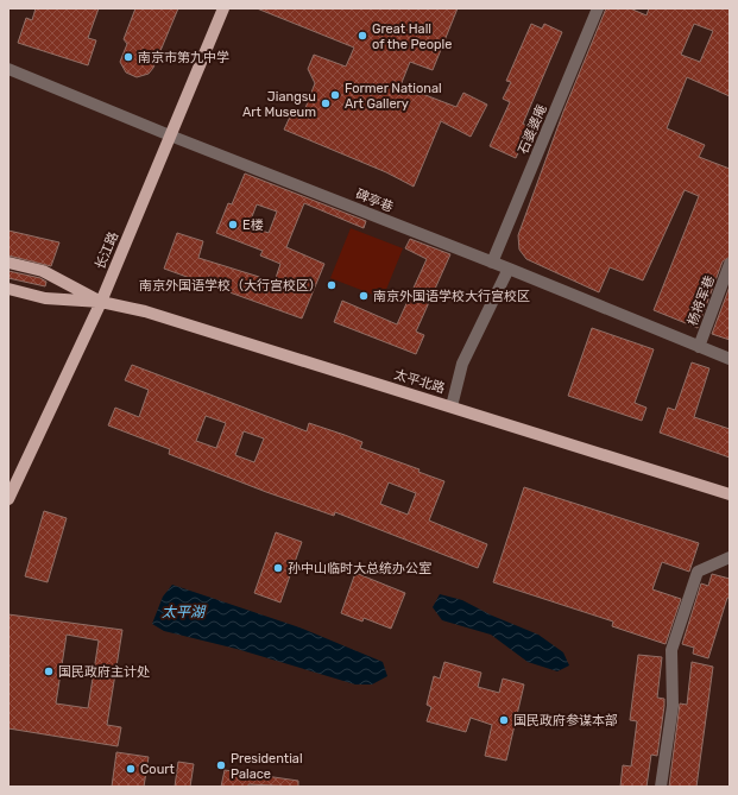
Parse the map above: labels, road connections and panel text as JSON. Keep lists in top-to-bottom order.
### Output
{
  "streets": {
    "main road": ["长江路", "太平北路"],
    "street": ["石婆婆庵", "碑亭巷", "杨将军巷"]
  },
  "crossings": [
    ["石婆婆庵", "碑亭巷"],
    ["碑亭巷", "长江路"],
    ["碑亭巷", "杨将军巷"],
    ["长江路", "太平北路"]
  ],
  "water": ["太平湖"],
  "places": [
    "Great Hall of the People",
    "南京市第九中学",
    "Former National Art Gallery",
    "Jiangsu Art Museum",
    "E楼",
    "南京外国语学校（大行宫校区）",
    "南京外国语学校大行宫校区",
    "孙中山临时大总统办公室",
    "国民政府主计处",
    "国民政府参谋本部",
    "Presidential Palace",
    "Court"
  ]
}
